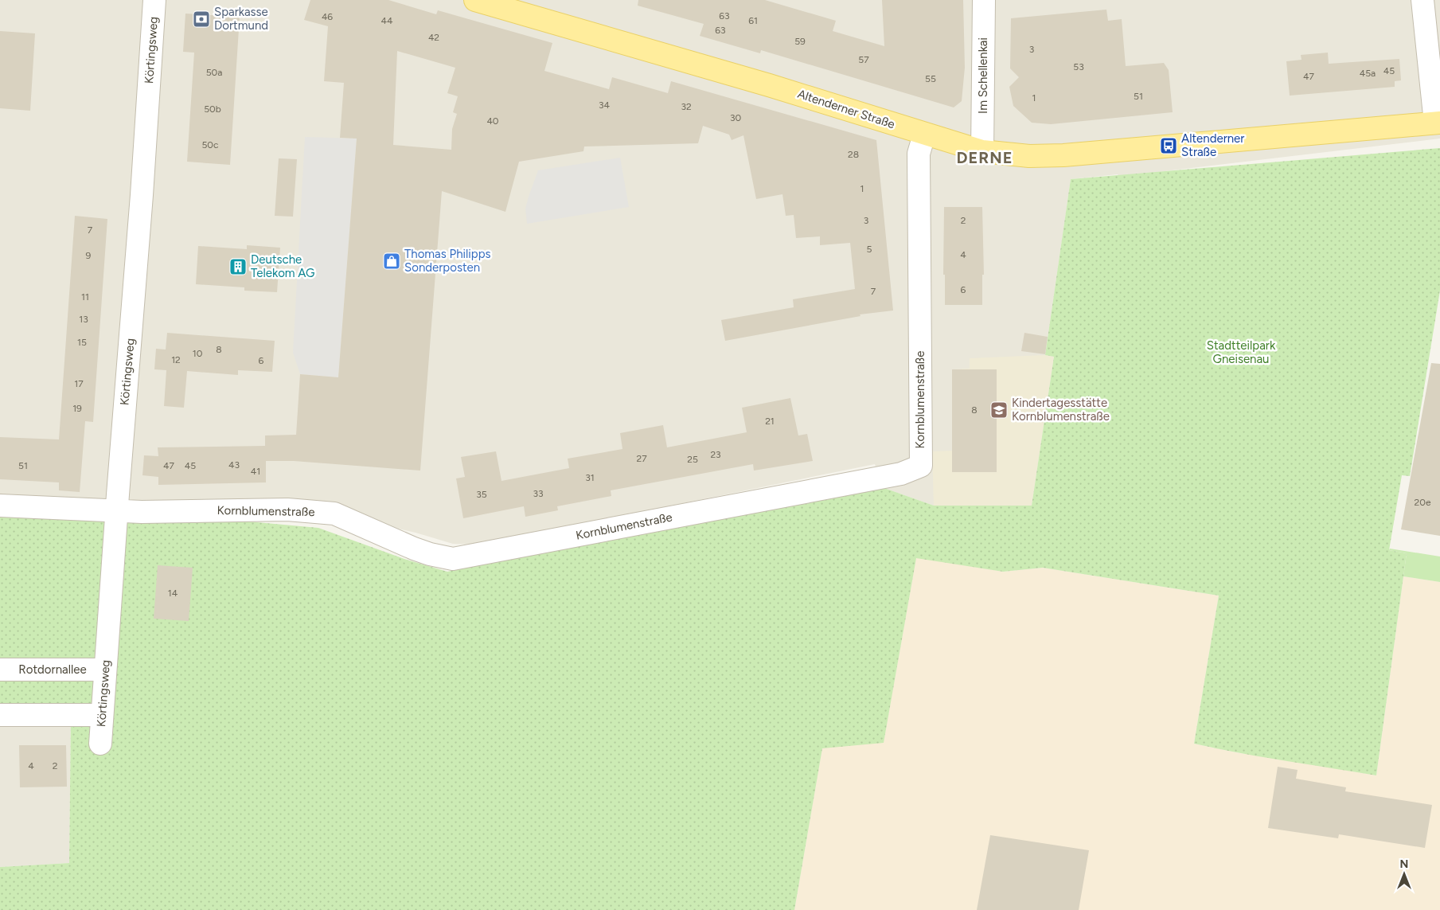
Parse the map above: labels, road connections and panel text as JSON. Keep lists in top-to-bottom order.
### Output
{
  "streets": {
    "main road": ["Altenderner Straße"],
    "street": [
      "Körtingsweg",
      "Im Schellenkai",
      "Kornblumenstraße",
      "Rotdornallee"
    ]
  },
  "crossings": [
    ["Körtingsweg", "Kornblumenstraße"],
    ["Körtingsweg", "Rotdornallee"],
    ["Im Schellenkai", "Altenderner Straße"],
    ["Altenderner Straße", "Kornblumenstraße"]
  ],
  "districts": ["DERNE"],
  "parks": ["Stadtteilpark Gneisenau"],
  "places": {
    "bank": ["Sparkasse Dortmund"],
    "bus stop": ["Altenderner Straße"],
    "shop": ["Thomas Philipps Sonderposten"],
    "building": ["Deutsche Telekom AG"],
    "school or university": ["Kindertagesstätte Kornblumenstraße"]
  },
  "house_numbers": [
    "63",
    "46",
    "44",
    "61",
    "63",
    "42",
    "59",
    "3",
    "57",
    "53",
    "45",
    "50a",
    "45a",
    "47",
    "55",
    "51",
    "1",
    "34",
    "32",
    "50b",
    "30",
    "40",
    "50c",
    "28",
    "1",
    "3",
    "2",
    "7",
    "5",
    "4",
    "9",
    "6",
    "7",
    "11",
    "13",
    "15",
    "8",
    "10",
    "12",
    "6",
    "17",
    "19",
    "8",
    "21",
    "23",
    "27",
    "25",
    "43",
    "51",
    "47",
    "45",
    "41",
    "31",
    "33",
    "35",
    "20e",
    "14",
    "4",
    "2"
  ],
  "north": "top"
}
